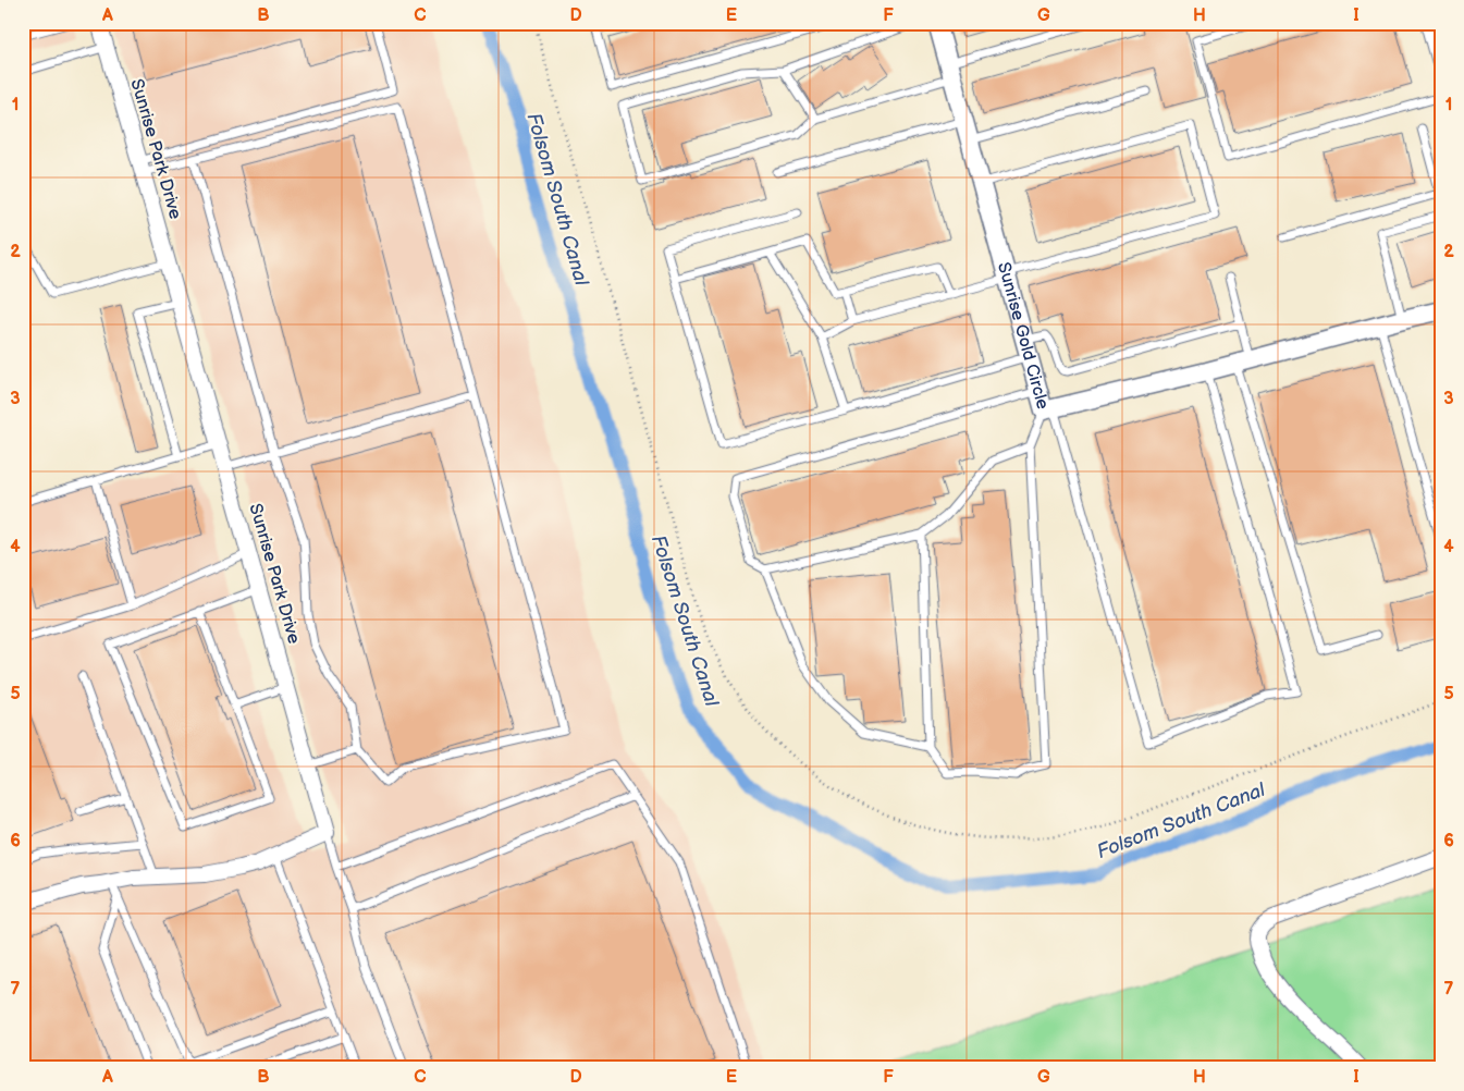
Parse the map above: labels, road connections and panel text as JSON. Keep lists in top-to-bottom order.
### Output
{
  "streets": {
    "street": ["Sunrise Park Drive", "Sunrise Gold Circle"]
  },
  "water": ["Folsom South Canal"],
  "grid": {
    "columns": [
      "A",
      "B",
      "C",
      "D",
      "E",
      "F",
      "G",
      "H",
      "I"
    ],
    "rows": [
      "1",
      "2",
      "3",
      "4",
      "5",
      "6",
      "7"
    ]
  }
}
